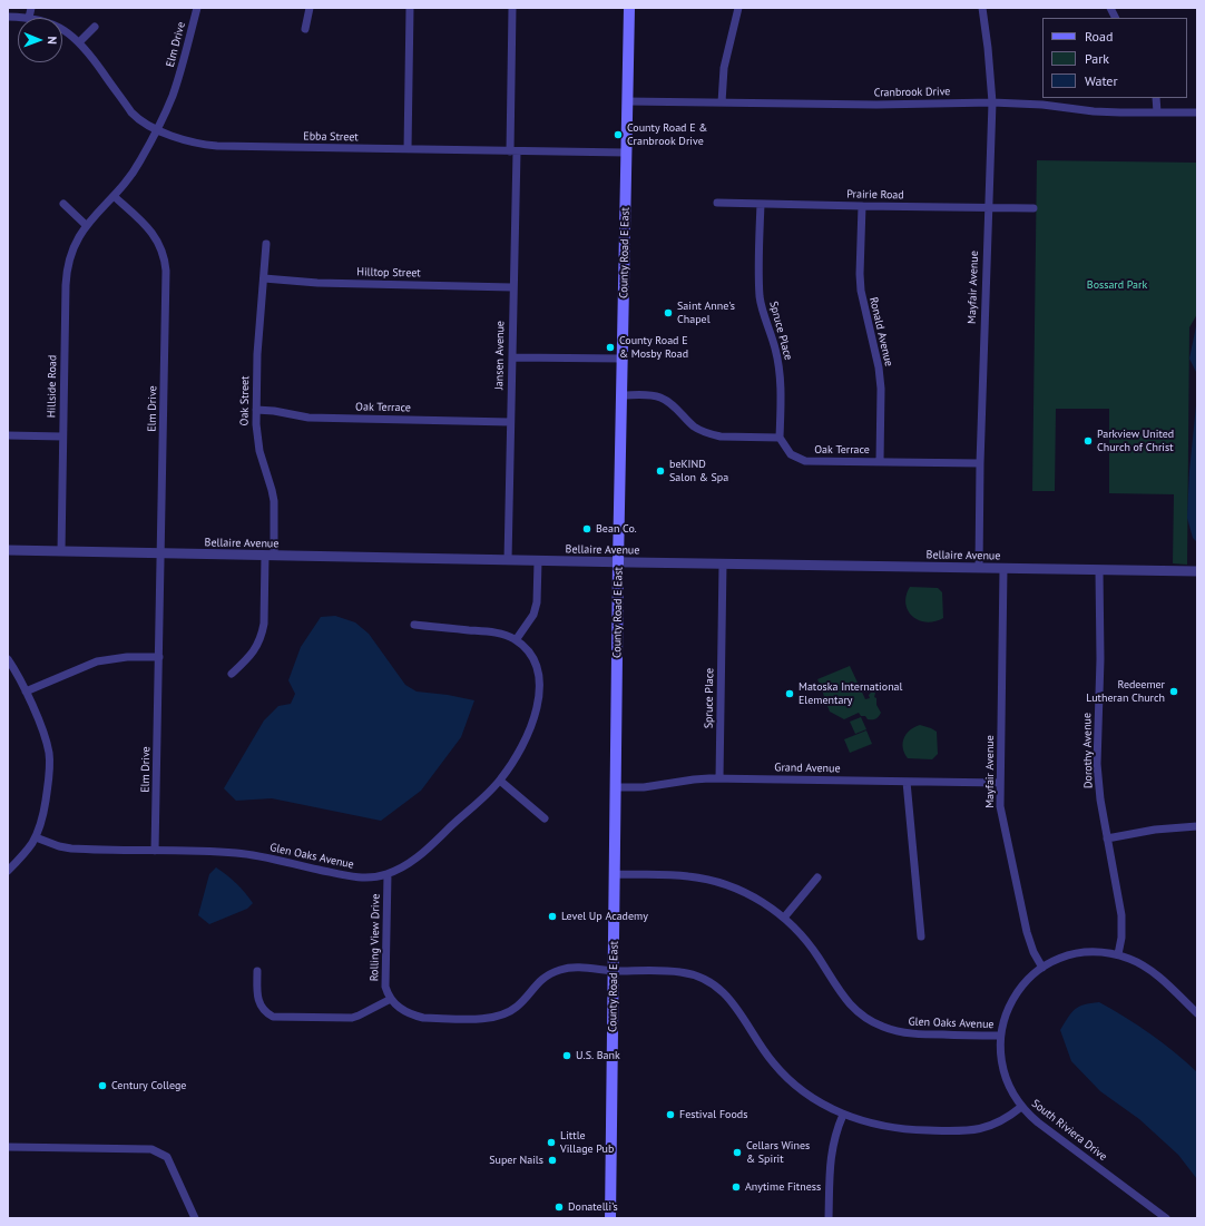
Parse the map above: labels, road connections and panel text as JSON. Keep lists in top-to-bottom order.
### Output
{
  "streets": {
    "main road": ["County Road E East"],
    "street": [
      "Elm Drive",
      "Cranbrook Drive",
      "Ebba Street",
      "Prairie Road",
      "Hilltop Street",
      "Mayfair Avenue",
      "Spruce Place",
      "Ronald Avenue",
      "Jansen Avenue",
      "Hillside Road",
      "Oak Street",
      "Oak Terrace",
      "Bellaire Avenue",
      "Dorothy Avenue",
      "Grand Avenue",
      "Glen Oaks Avenue",
      "Rolling View Drive",
      "South Riviera Drive"
    ]
  },
  "crossings": [
    ["Elm Drive", "Ebba Street"],
    ["Elm Drive", "Hillside Road"],
    ["Elm Drive", "Bellaire Avenue"],
    ["Elm Drive", "Glen Oaks Avenue"],
    ["Cranbrook Drive", "County Road E East"],
    ["Cranbrook Drive", "Mayfair Avenue"],
    ["Ebba Street", "County Road E East"],
    ["Ebba Street", "Jansen Avenue"],
    ["Prairie Road", "Mayfair Avenue"],
    ["Prairie Road", "Spruce Place"],
    ["Prairie Road", "Ronald Avenue"],
    ["County Road E East", "Bellaire Avenue"],
    ["County Road E East", "Grand Avenue"],
    ["County Road E East", "Glen Oaks Avenue"],
    ["Hilltop Street", "Jansen Avenue"],
    ["Hilltop Street", "Oak Street"],
    ["Mayfair Avenue", "Oak Terrace"],
    ["Mayfair Avenue", "Bellaire Avenue"],
    ["Mayfair Avenue", "Grand Avenue"],
    ["Mayfair Avenue", "South Riviera Drive"],
    ["Spruce Place", "Oak Terrace"],
    ["Spruce Place", "Bellaire Avenue"],
    ["Spruce Place", "Grand Avenue"],
    ["Ronald Avenue", "Oak Terrace"],
    ["Jansen Avenue", "Oak Terrace"],
    ["Jansen Avenue", "Bellaire Avenue"],
    ["Hillside Road", "Bellaire Avenue"],
    ["Oak Street", "Oak Terrace"],
    ["Oak Street", "Bellaire Avenue"],
    ["Bellaire Avenue", "Dorothy Avenue"],
    ["Dorothy Avenue", "South Riviera Drive"],
    ["Glen Oaks Avenue", "Rolling View Drive"],
    ["Glen Oaks Avenue", "South Riviera Drive"]
  ],
  "parks": ["Bossard Park"],
  "places": [
    "County Road E & Cranbrook Drive",
    "Saint Anne's Chapel",
    "County Road E & Mosby Road",
    "Parkview United Church of Christ",
    "beKIND Salon & Spa",
    "Bean Co.",
    "Redeemer Lutheran Church",
    "Matoska International Elementary",
    "Level Up Academy",
    "U.S. Bank",
    "Century College",
    "Festival Foods",
    "Little Village Pub",
    "Cellars Wines & Spirit",
    "Super Nails",
    "Anytime Fitness",
    "Donatelli’s"
  ],
  "legend": ["Road", "Park", "Water"],
  "north": "right"
}
